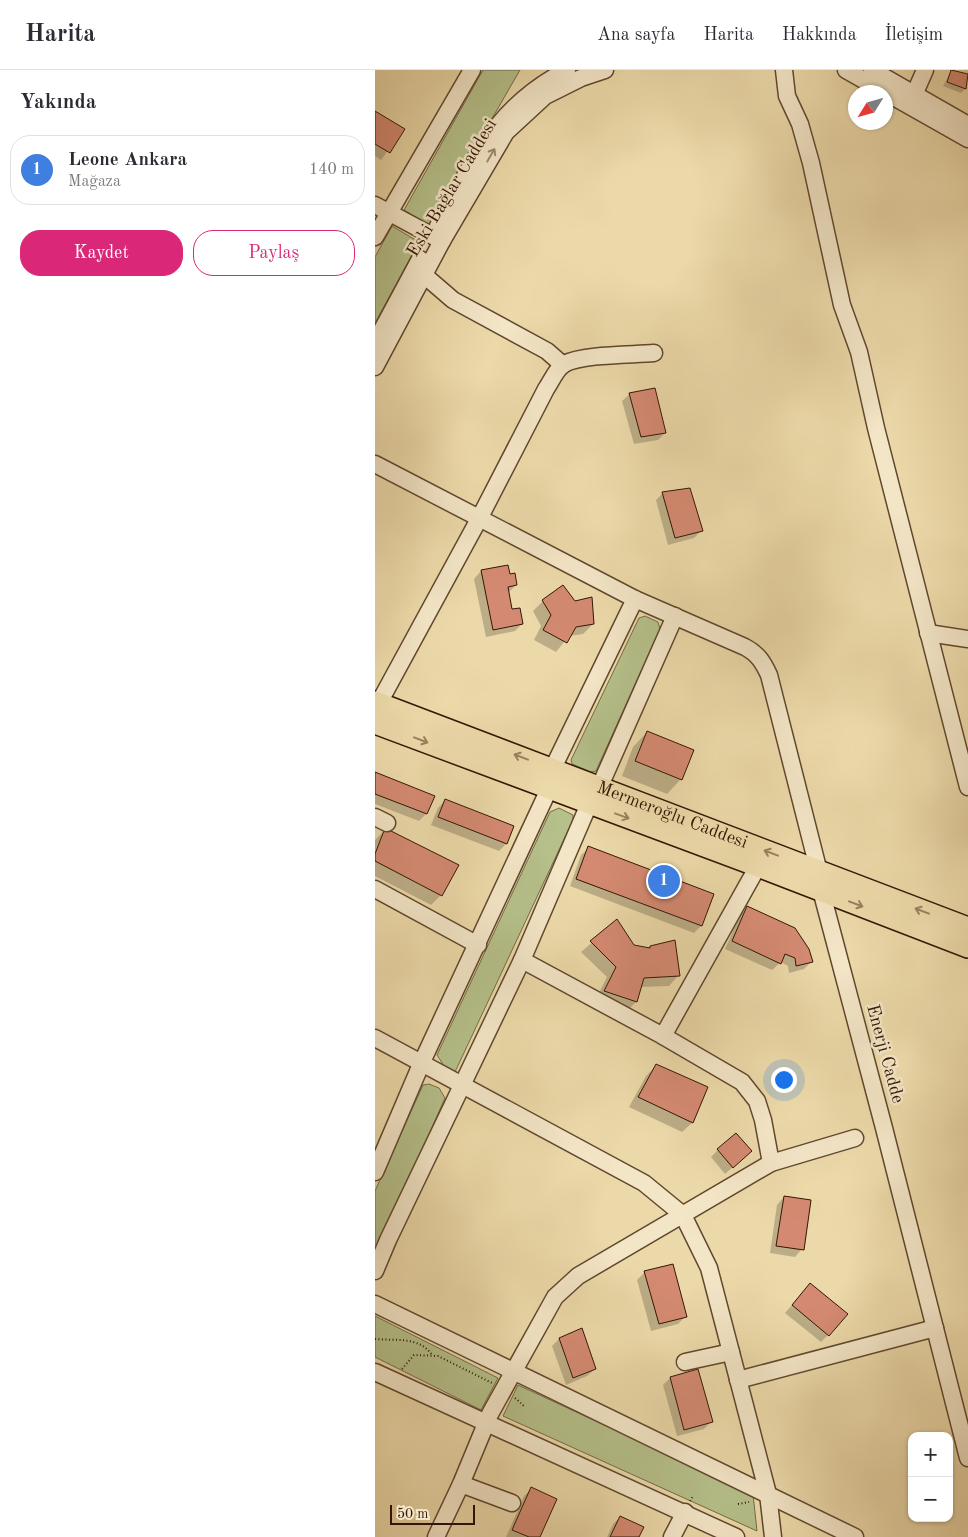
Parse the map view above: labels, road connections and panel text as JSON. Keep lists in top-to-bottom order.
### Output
{
  "streets": {
    "main road": ["Mermeroğlu Caddesi"],
    "street": ["Eski Bağlar Caddesi", "Enerji Cadde"]
  },
  "crossings": [
    ["Mermeroğlu Caddesi", "Enerji Cadde"]
  ],
  "scale_bar": "50 m",
  "north": "bottom left",
  "page": {
    "header": "Harita",
    "nav": [
      "Ana sayfa",
      "Harita",
      "Hakkında",
      "İletişim"
    ],
    "heading": "Yakında",
    "list": [
      {
        "mark": "1",
        "name": "Leone Ankara",
        "note": "Mağaza",
        "value": "140 m"
      }
    ],
    "buttons": ["Kaydet", "Paylaş"],
    "pins": "1",
    "map_buttons": ["+", "−"],
    "scale": "50 m"
  }
}
